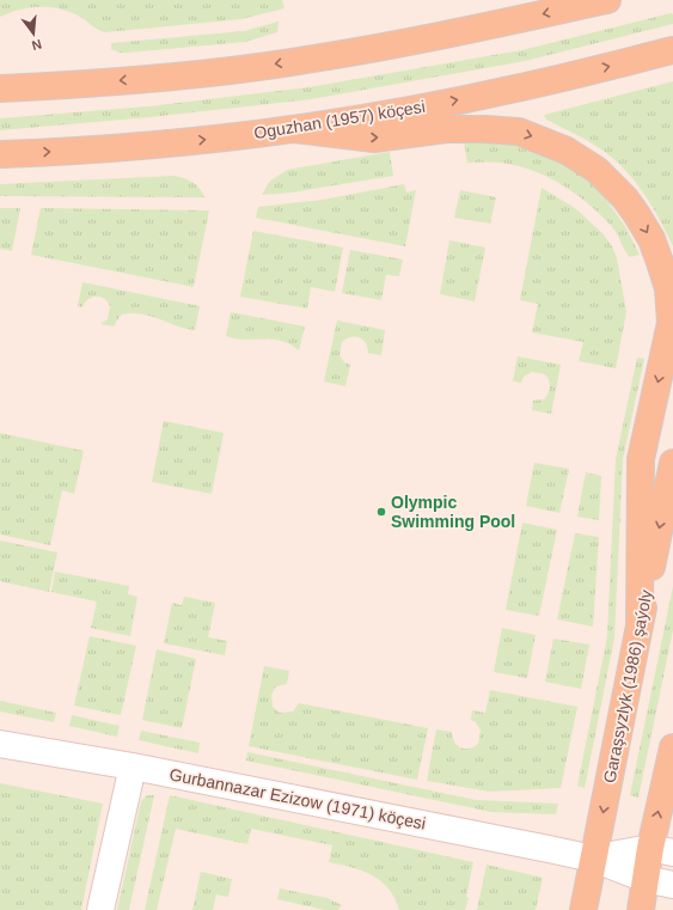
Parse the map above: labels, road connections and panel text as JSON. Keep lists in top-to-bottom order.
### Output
{
  "streets": {
    "main road": ["Oguzhan (1957) köçesi", "Garaşsyzlyk (1986) şaýoly"],
    "street": ["Gurbannazar Ezizow (1971) köçesi"]
  },
  "crossings": [
    ["Garaşsyzlyk (1986) şaýoly", "Gurbannazar Ezizow (1971) köçesi"]
  ],
  "places": ["Olympic Swimming Pool"],
  "north": "bottom"
}
